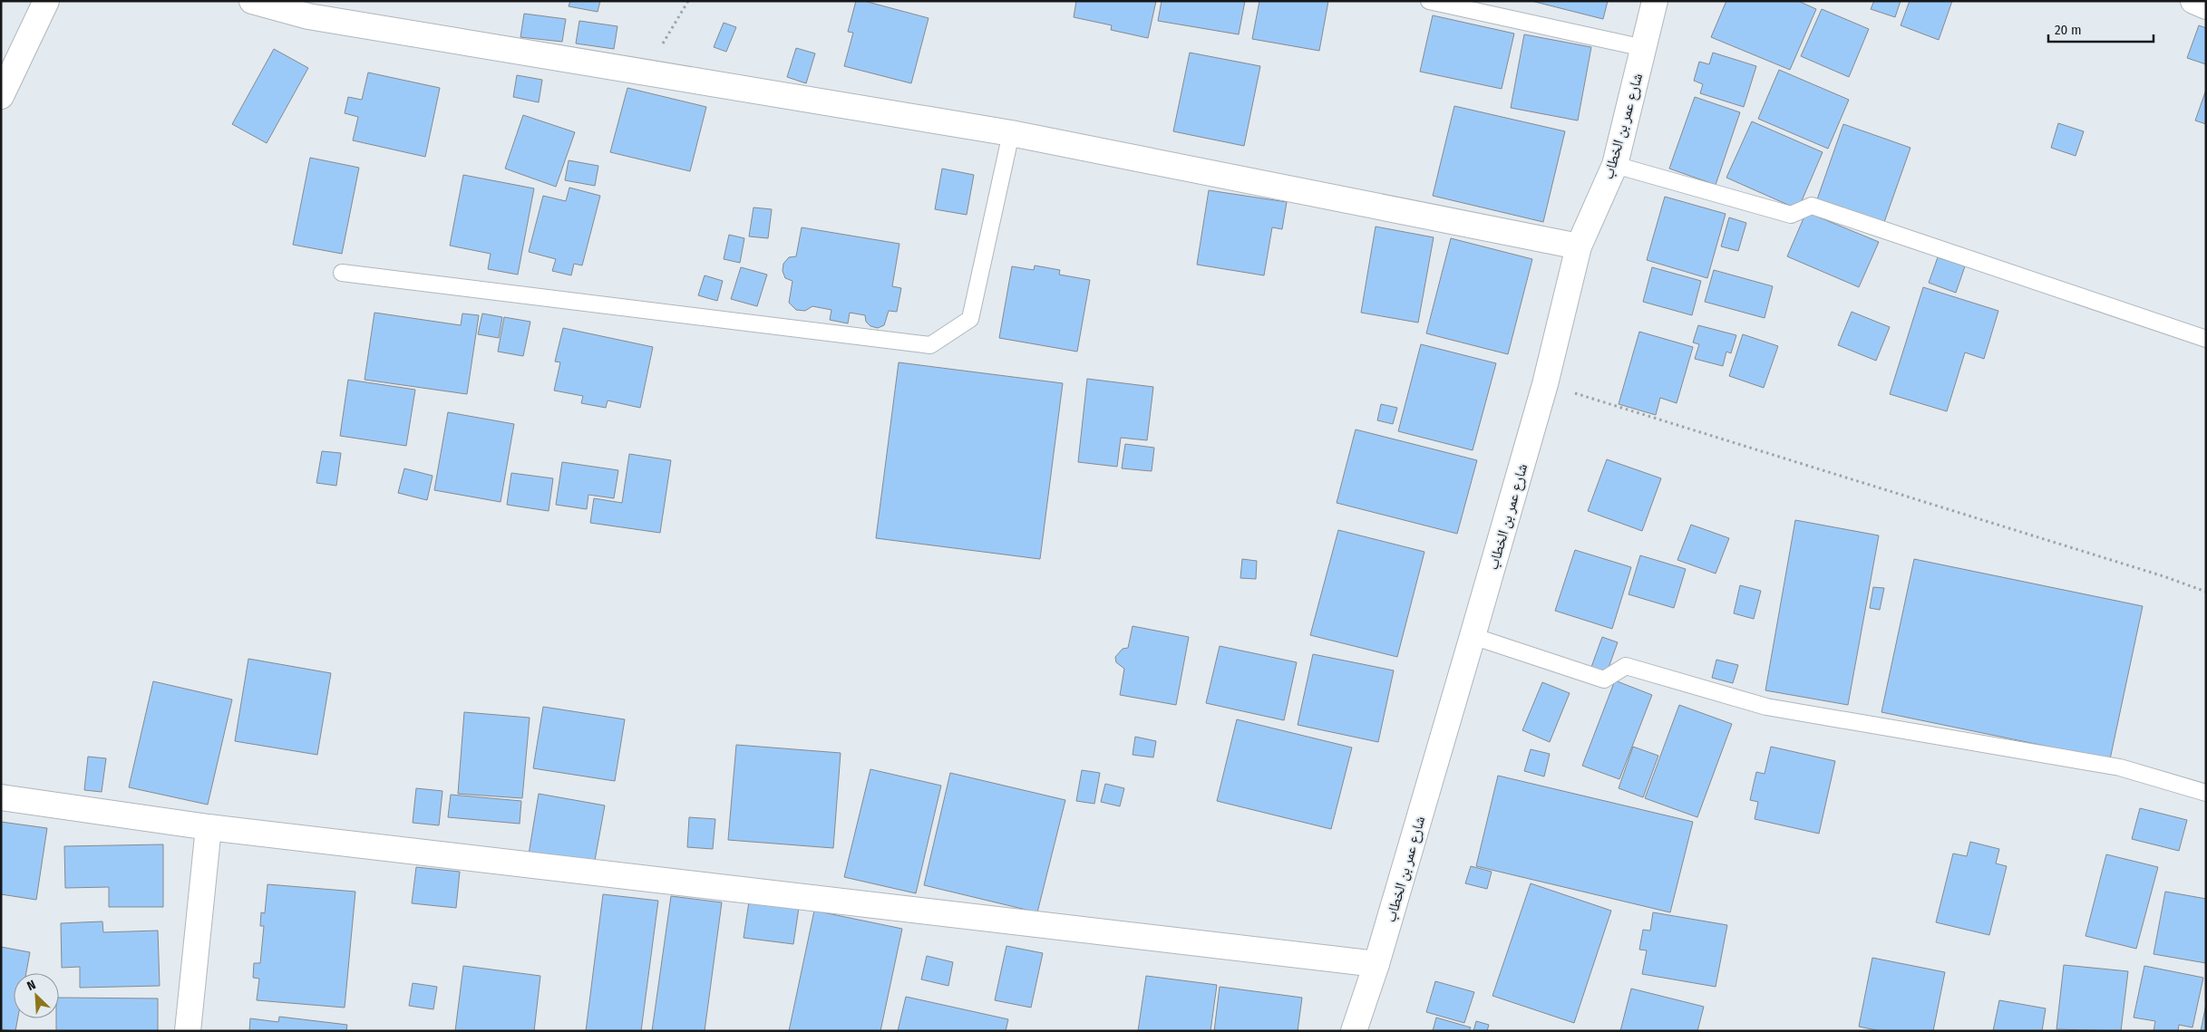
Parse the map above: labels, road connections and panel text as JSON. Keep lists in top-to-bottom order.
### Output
{
  "streets": {
    "street": ["شارع عمر بن الخطاب"]
  },
  "scale_bar": "20 m",
  "north": "top left"
}
